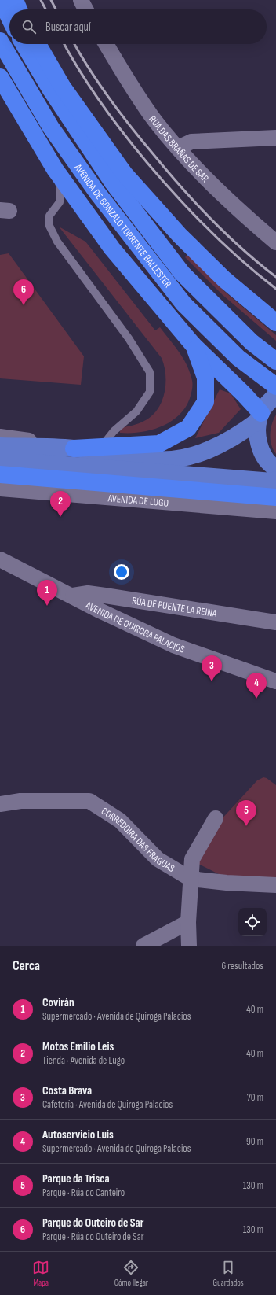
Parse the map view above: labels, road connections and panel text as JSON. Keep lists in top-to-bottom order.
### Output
{
  "streets": {
    "highway": ["AVENIDA DE GONZALO TORRENTE BALLESTER"],
    "street": [
      "RÚA DAS BRAÑAS DE SAR",
      "AVENIDA DE LUGO",
      "RÚA DE PUENTE LA REINA",
      "AVENIDA DE QUIROGA PALACIOS",
      "CORREDOIRA DAS FRAGUAS"
    ]
  },
  "crossings": [
    ["RÚA DE PUENTE LA REINA", "AVENIDA DE QUIROGA PALACIOS"]
  ],
  "page": {
    "search": "Buscar aquí",
    "pins": [
      "6",
      "2",
      "1",
      "3",
      "4",
      "5"
    ],
    "heading": ["Cerca", "6 resultados"],
    "list": [
      {
        "mark": "1",
        "name": "Covirán",
        "note": "Supermercado · Avenida de Quiroga Palacios",
        "value": "40 m"
      },
      {
        "mark": "2",
        "name": "Motos Emilio Leis",
        "note": "Tienda · Avenida de Lugo",
        "value": "40 m"
      },
      {
        "mark": "3",
        "name": "Costa Brava",
        "note": "Cafetería · Avenida de Quiroga Palacios",
        "value": "70 m"
      },
      {
        "mark": "4",
        "name": "Autoservicio Luis",
        "note": "Supermercado · Avenida de Quiroga Palacios",
        "value": "90 m"
      },
      {
        "mark": "5",
        "name": "Parque da Trisca",
        "note": "Parque · Rúa do Canteiro",
        "value": "130 m"
      },
      {
        "mark": "6",
        "name": "Parque do Outeiro de Sar",
        "note": "Parque · Rúa do Outeiro de Sar",
        "value": "130 m"
      }
    ],
    "nav": ["Mapa", "Cómo llegar", "Guardados"]
  }
}
